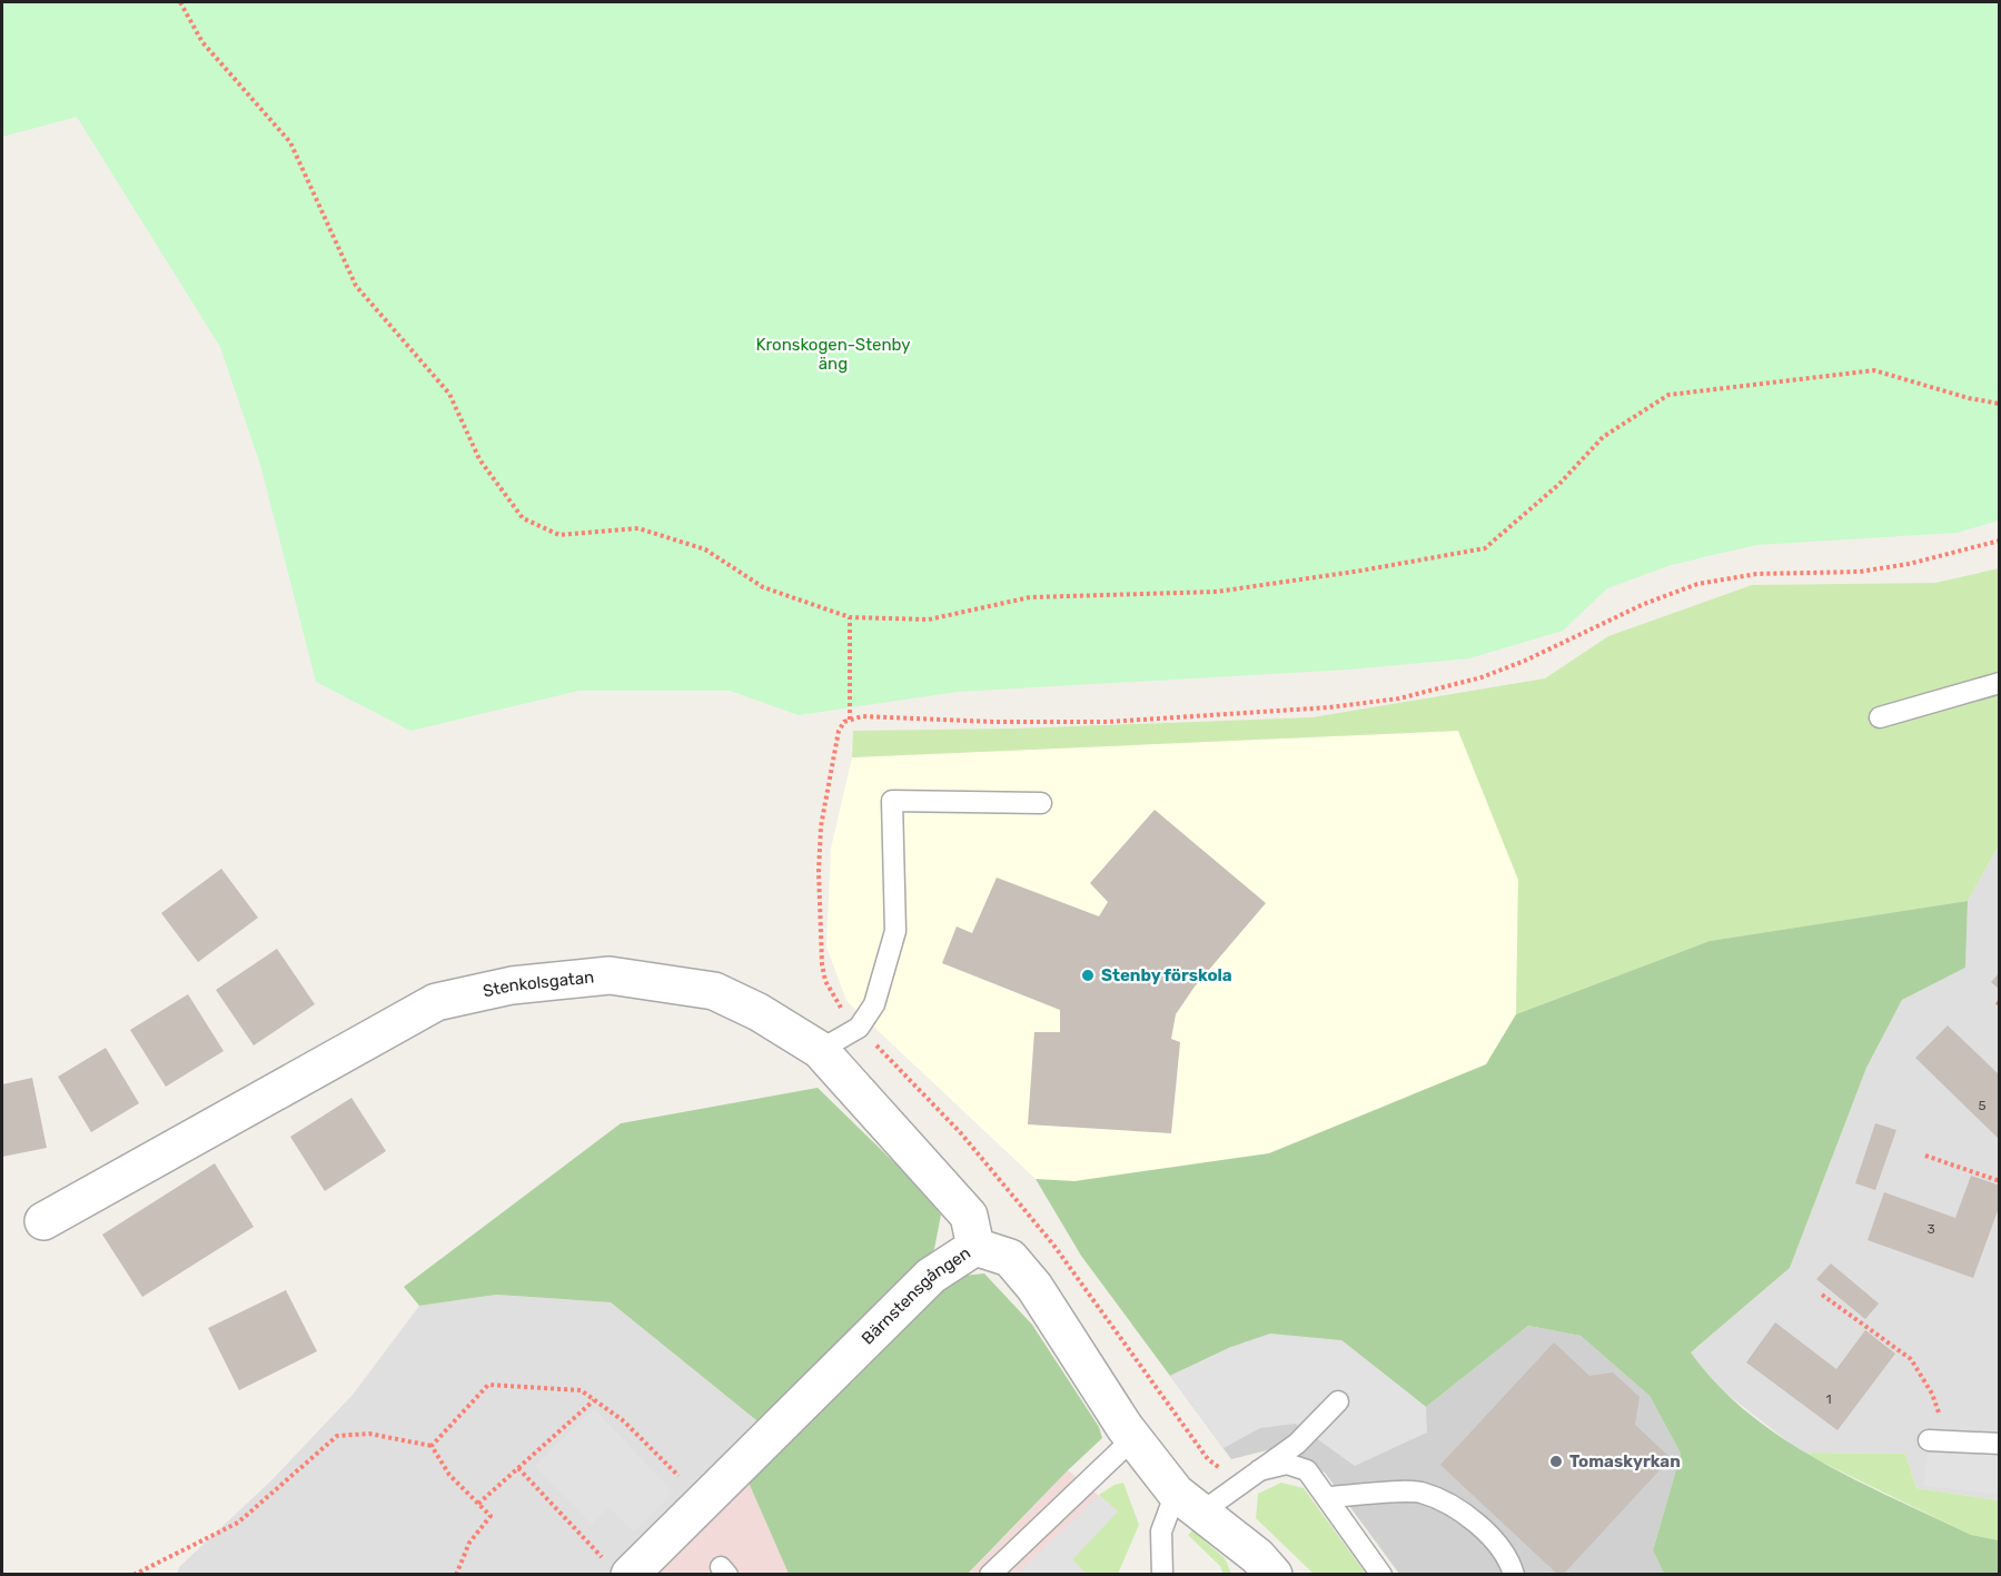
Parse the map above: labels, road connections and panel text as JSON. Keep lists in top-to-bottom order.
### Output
{
  "streets": {
    "street": ["Stenkolsgatan", "Bärnstensgången"]
  },
  "crossings": [
    ["Stenkolsgatan", "Bärnstensgången"]
  ],
  "parks": ["Kronskogen-Stenby äng"],
  "places": ["Stenby förskola", "Tomaskyrkan"],
  "house_numbers": ["5", "3", "1"]
}
